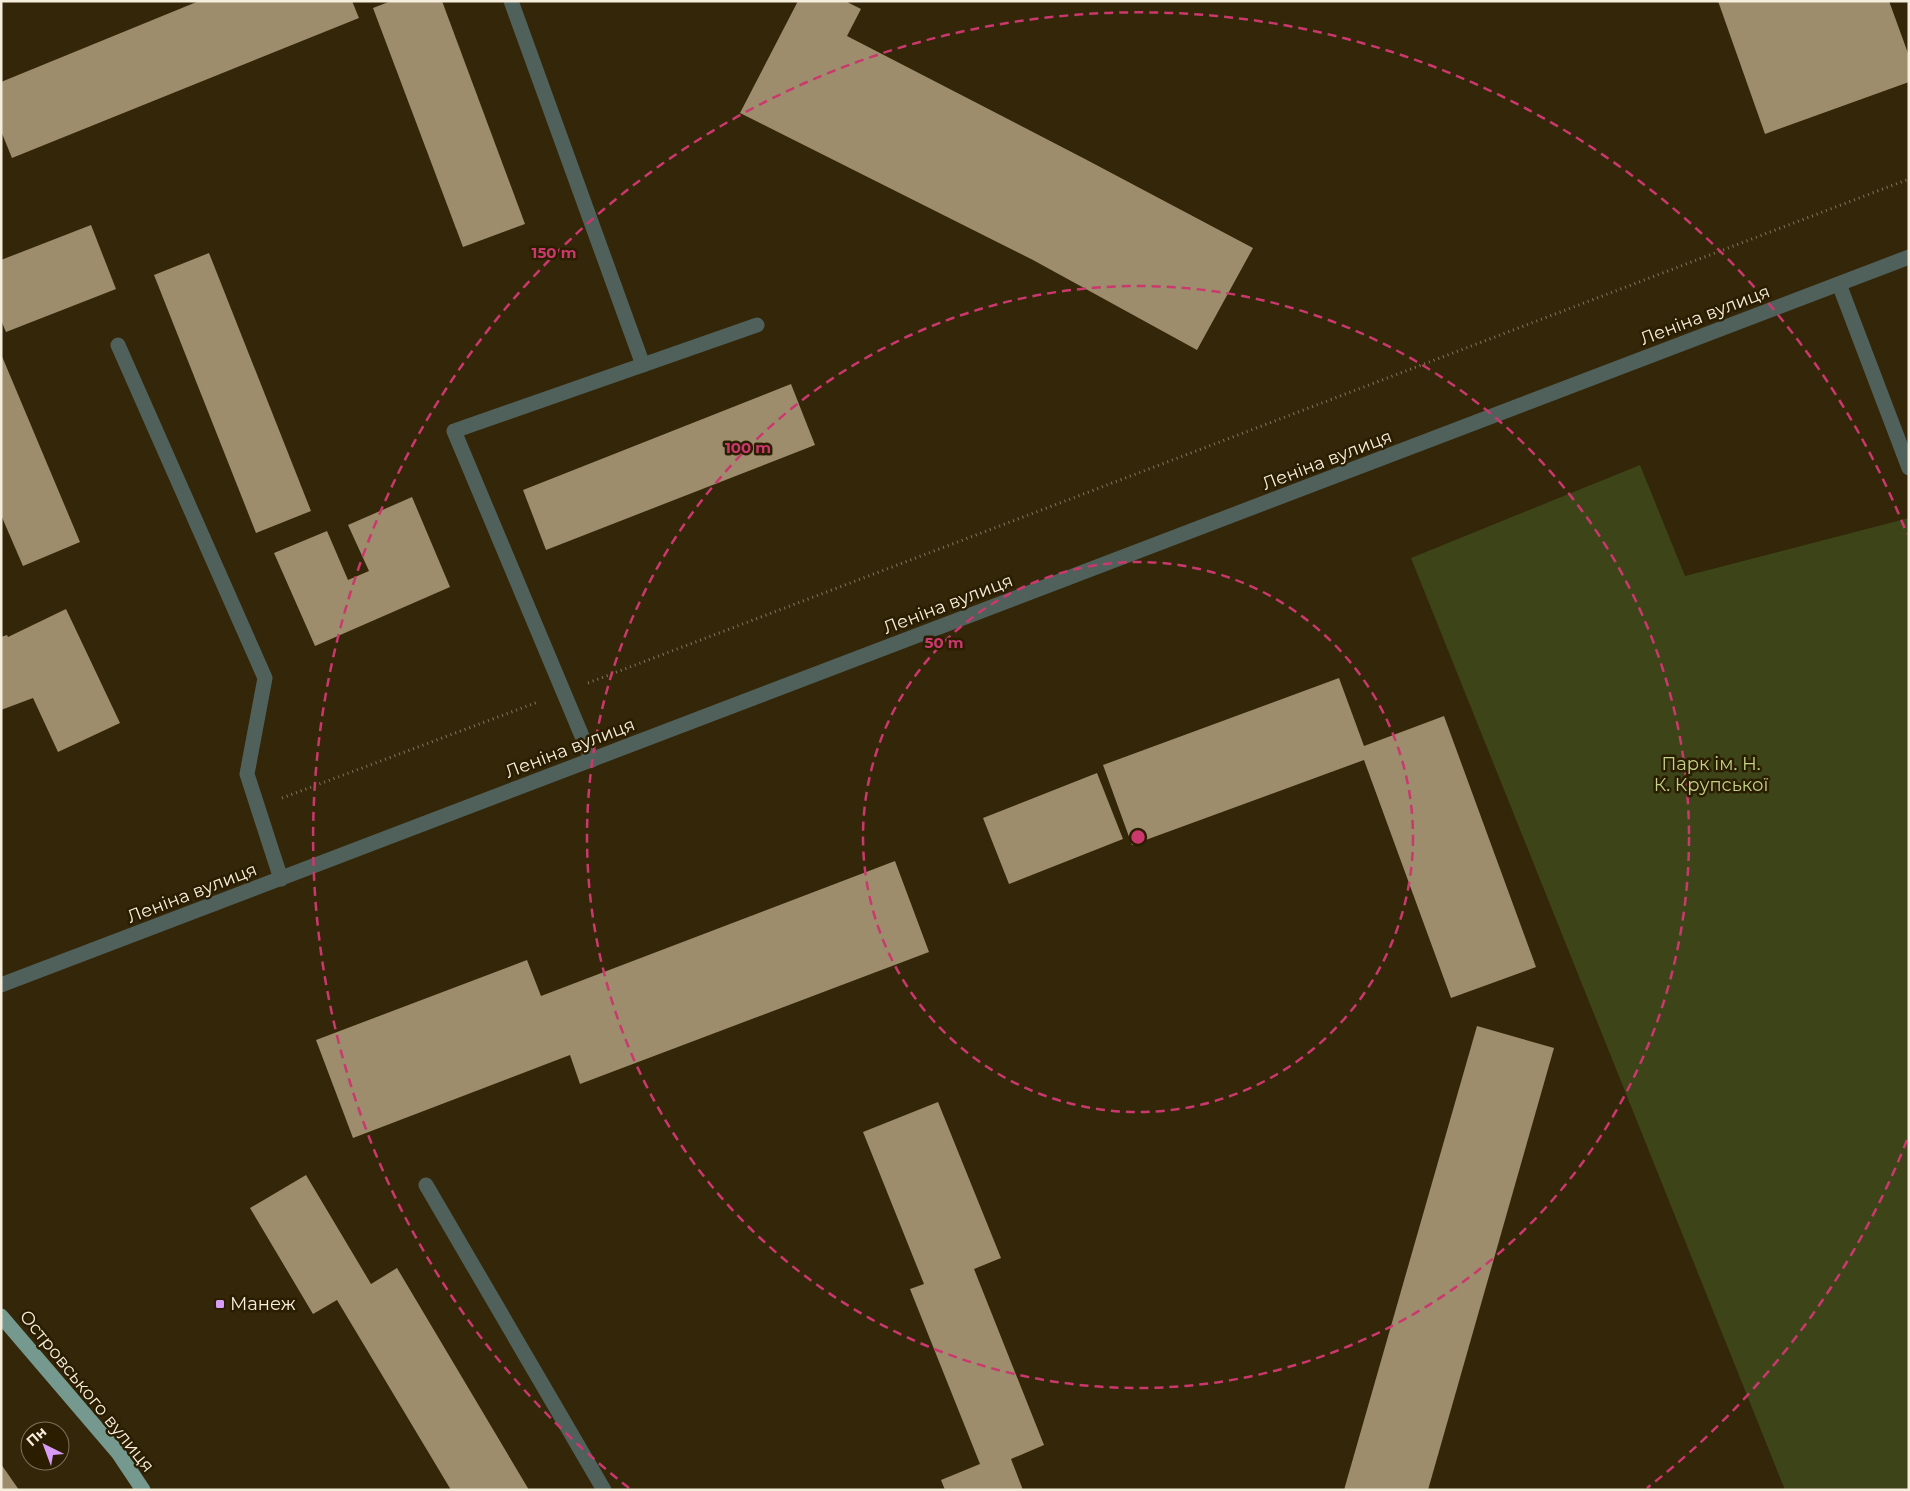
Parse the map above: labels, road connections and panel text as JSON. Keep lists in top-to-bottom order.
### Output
{
  "streets": {
    "main road": ["Островського вулиця"],
    "street": ["Леніна вулиця"]
  },
  "parks": ["Парк ім. Н. К. Крупської"],
  "places": {
    "transit": ["Манеж"]
  },
  "north": "top left",
  "rings": ["150 m", "100 m", "50 m"]
}
